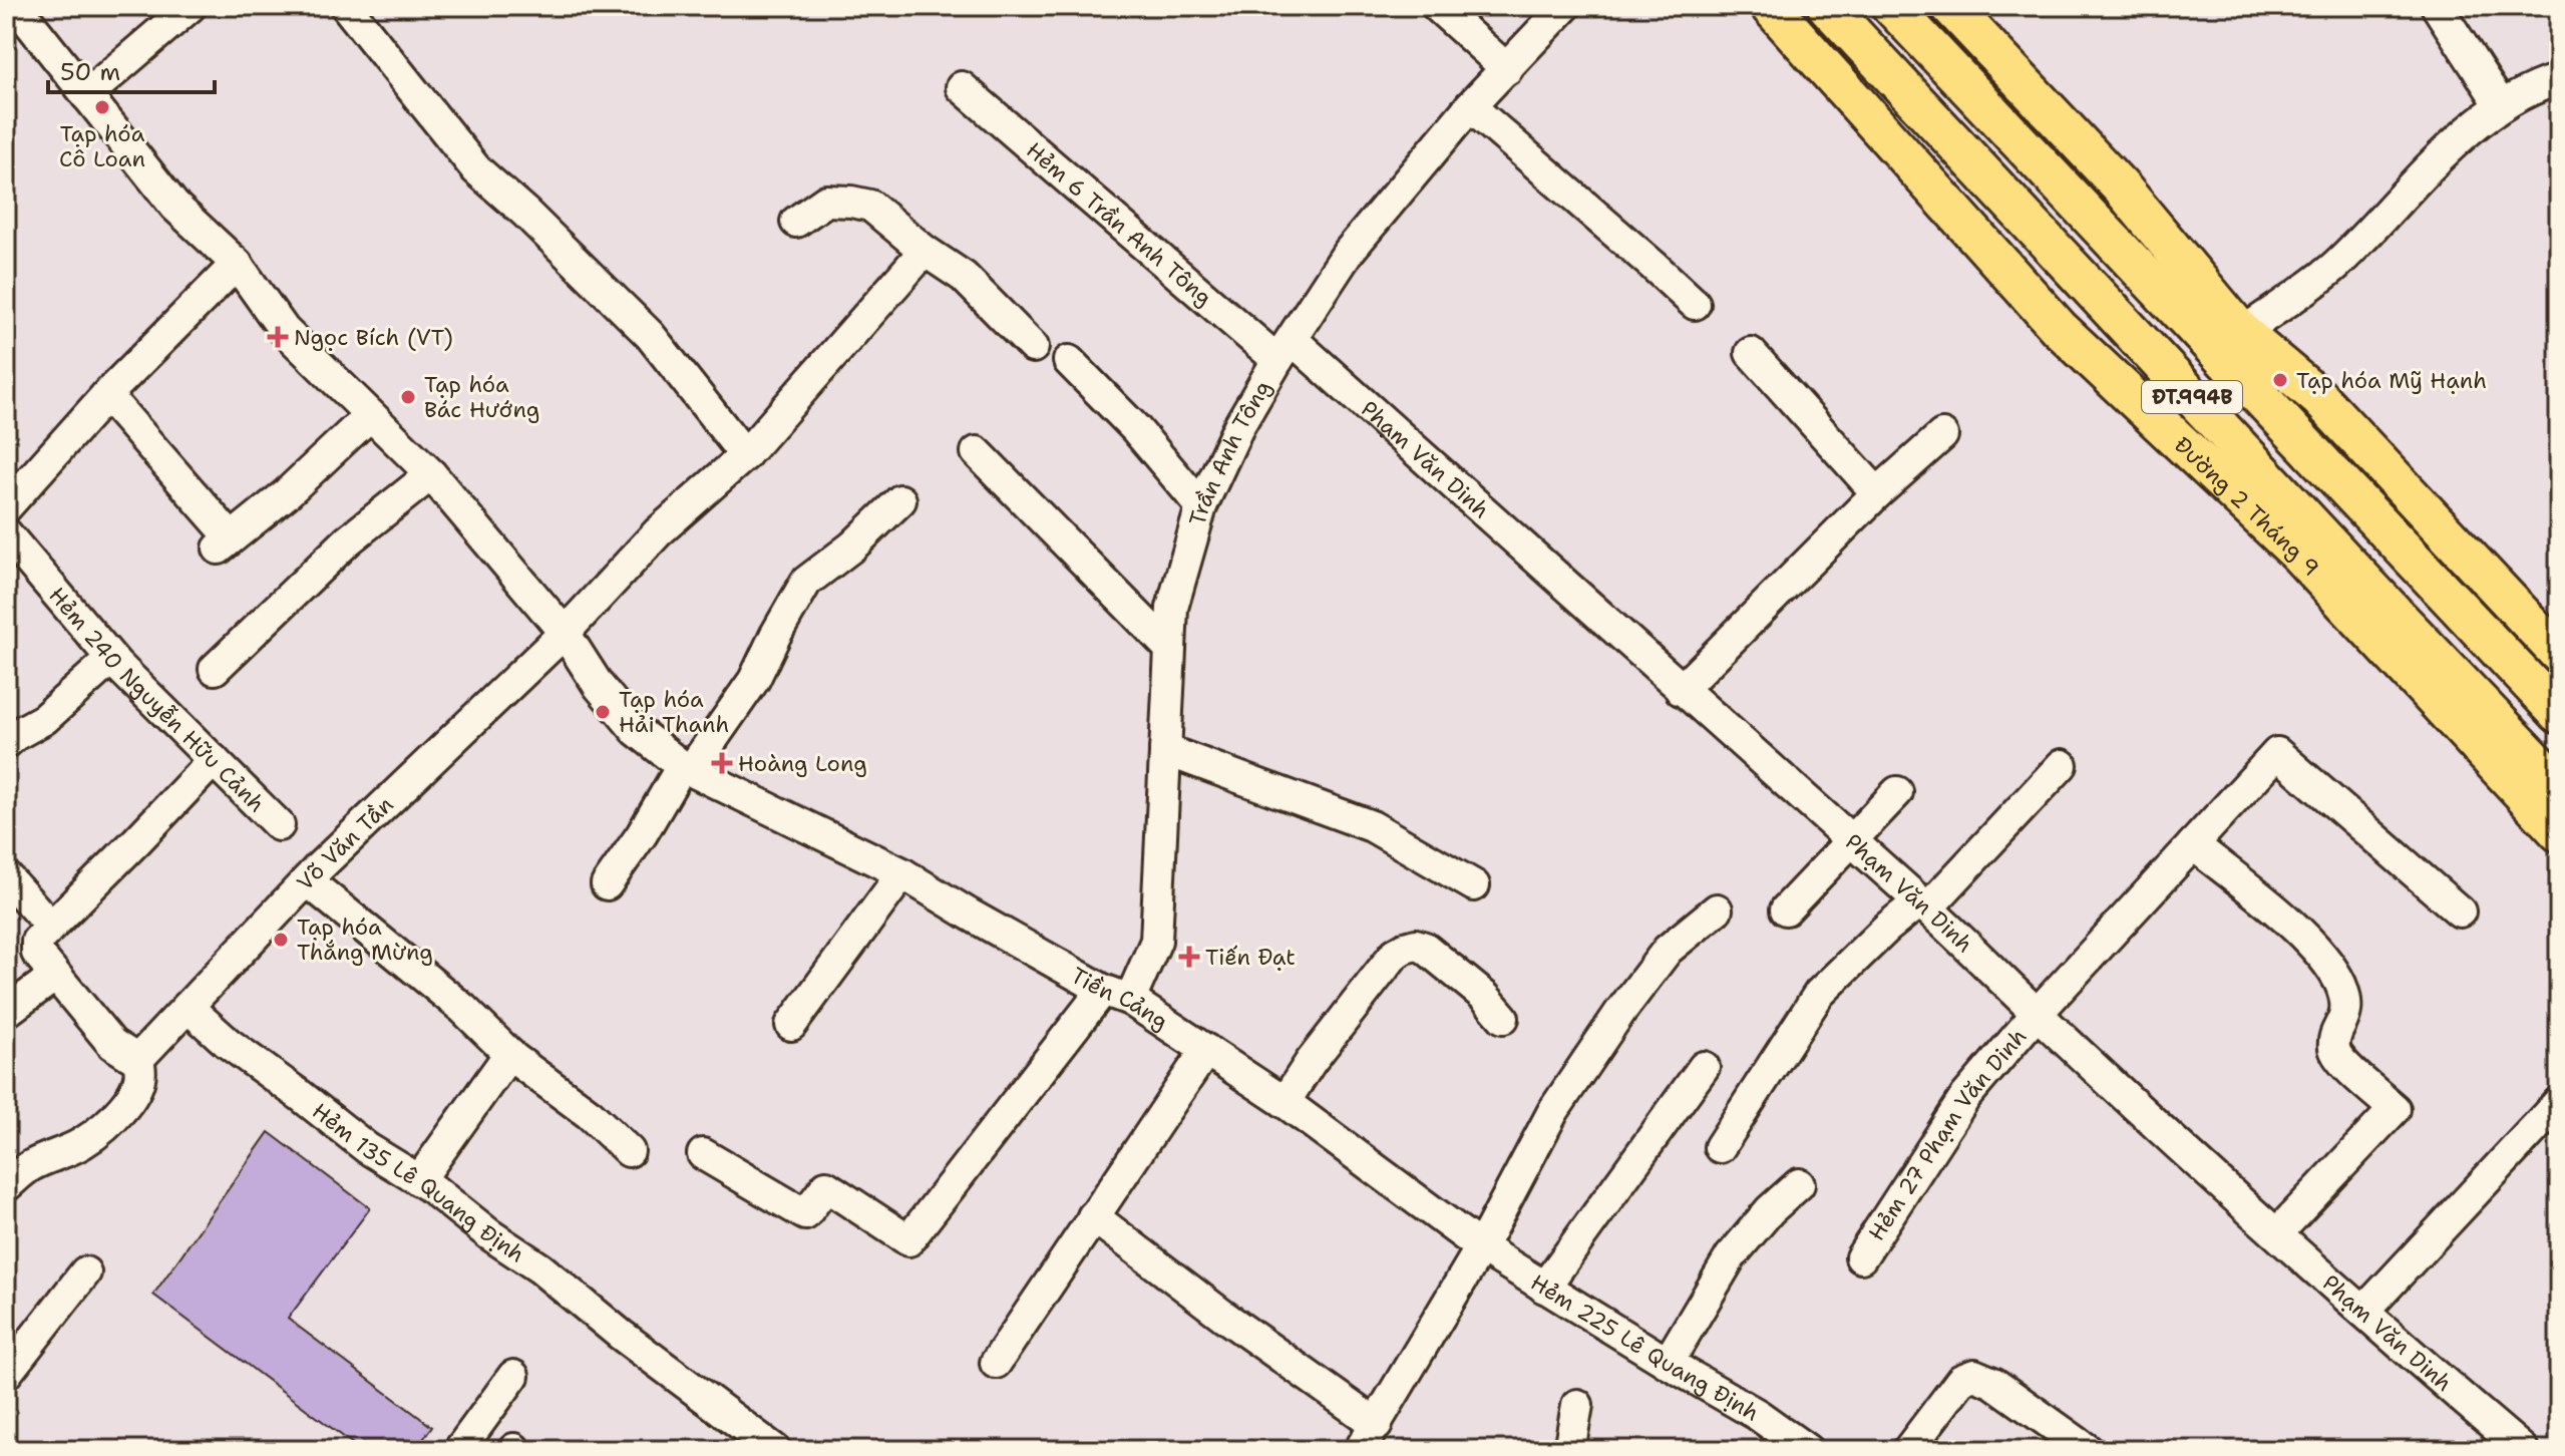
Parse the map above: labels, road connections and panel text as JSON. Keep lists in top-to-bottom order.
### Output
{
  "streets": {
    "main road": ["ĐT.994B", "Đường 2 Tháng 9"],
    "street": [
      "Hẻm 6 Trần Anh Tông",
      "Trần Anh Tông",
      "Phạm Văn Dinh",
      "Hẻm 240 Nguyễn Hữu Cảnh",
      "Võ Văn Tần",
      "Tiền Cảng",
      "Hẻm 27 Phạm Văn Dinh",
      "Hẻm 135 Lê Quang Định",
      "Hẻm 225 Lê Quang Định"
    ]
  },
  "crossings": [
    ["Hẻm 6 Trần Anh Tông", "Trần Anh Tông"],
    ["Hẻm 6 Trần Anh Tông", "Phạm Văn Dinh"],
    ["Trần Anh Tông", "Phạm Văn Dinh"],
    ["Trần Anh Tông", "Tiền Cảng"],
    ["Phạm Văn Dinh", "Hẻm 27 Phạm Văn Dinh"],
    ["Võ Văn Tần", "Tiền Cảng"],
    ["Võ Văn Tần", "Hẻm 135 Lê Quang Định"],
    ["Tiền Cảng", "Hẻm 225 Lê Quang Định"]
  ],
  "places": {
    "other": [
      "Tạp hóa Cô Loan",
      "Tạp hóa Mỹ Hạnh",
      "Tạp hóa Bác Hướng",
      "Tạp hóa Hải Thanh",
      "Tạp hóa Thắng Mừng"
    ],
    "health": ["Ngọc Bích (VT)", "Hoàng Long", "Tiến Đạt"]
  },
  "scale_bar": "50 m"
}
